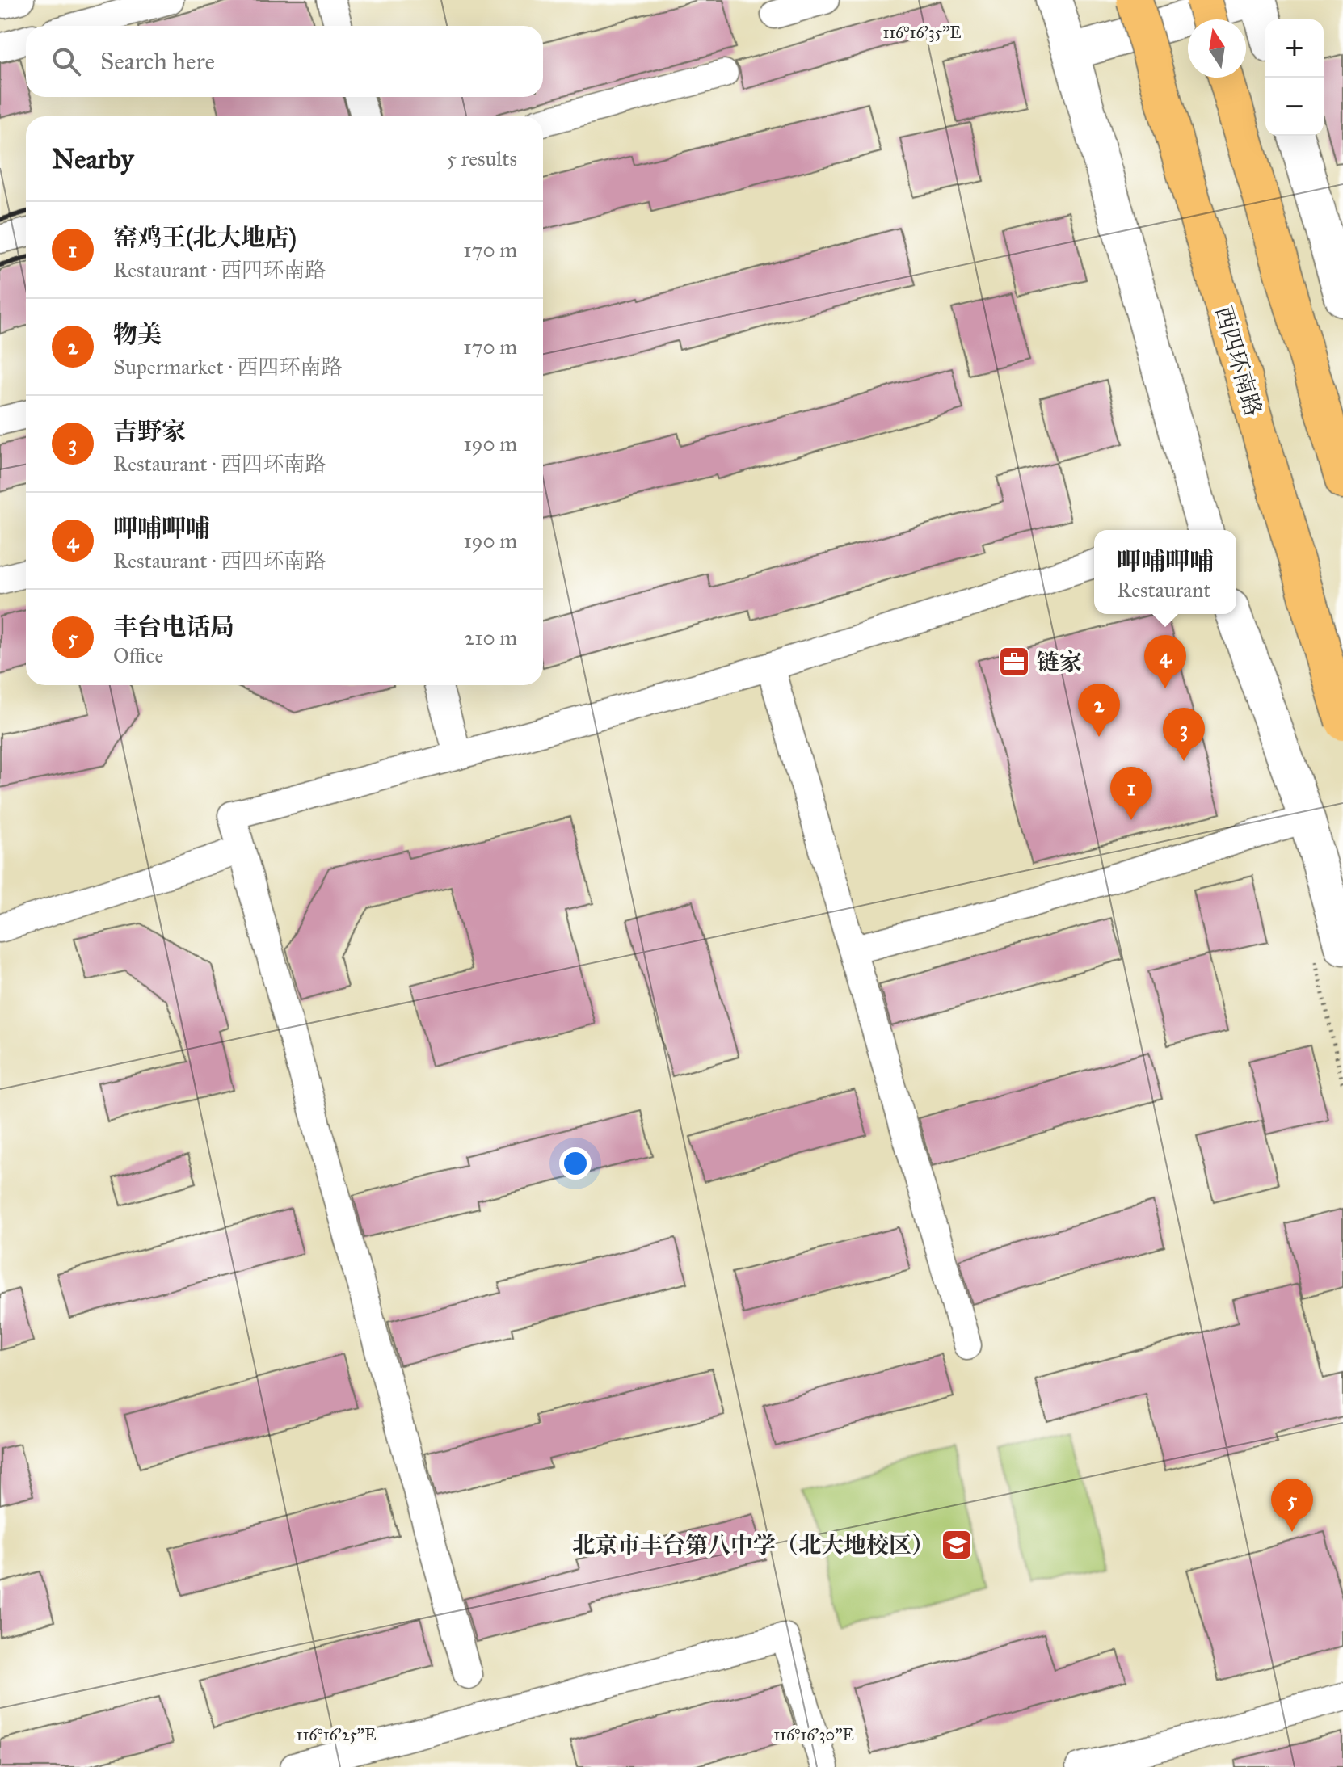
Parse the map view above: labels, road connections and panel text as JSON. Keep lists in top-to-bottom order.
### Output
{
  "streets": {
    "highway": ["西四环南路"]
  },
  "places": {
    "office": ["链家"],
    "school or university": ["北京市丰台第八中学（北大地校区）"]
  },
  "north": "top",
  "page": {
    "map_buttons": ["+", "−"],
    "search": "Search here",
    "heading": ["Nearby", "5 results"],
    "list": [
      {
        "mark": "1",
        "name": "窑鸡王(北大地店)",
        "note": "Restaurant · 西四环南路",
        "value": "170 m"
      },
      {
        "mark": "2",
        "name": "物美",
        "note": "Supermarket · 西四环南路",
        "value": "170 m"
      },
      {
        "mark": "3",
        "name": "吉野家",
        "note": "Restaurant · 西四环南路",
        "value": "190 m"
      },
      {
        "mark": "4",
        "name": "呷哺呷哺",
        "note": "Restaurant · 西四环南路",
        "value": "190 m"
      },
      {
        "mark": "5",
        "name": "丰台电话局",
        "note": "Office",
        "value": "210 m"
      }
    ],
    "popup": ["呷哺呷哺", "Restaurant"],
    "pins": [
      "4",
      "2",
      "3",
      "1",
      "5"
    ]
  },
  "coordinates": ["116°16'35\"E", "116°16'25\"E", "116°16'30\"E"]
}
